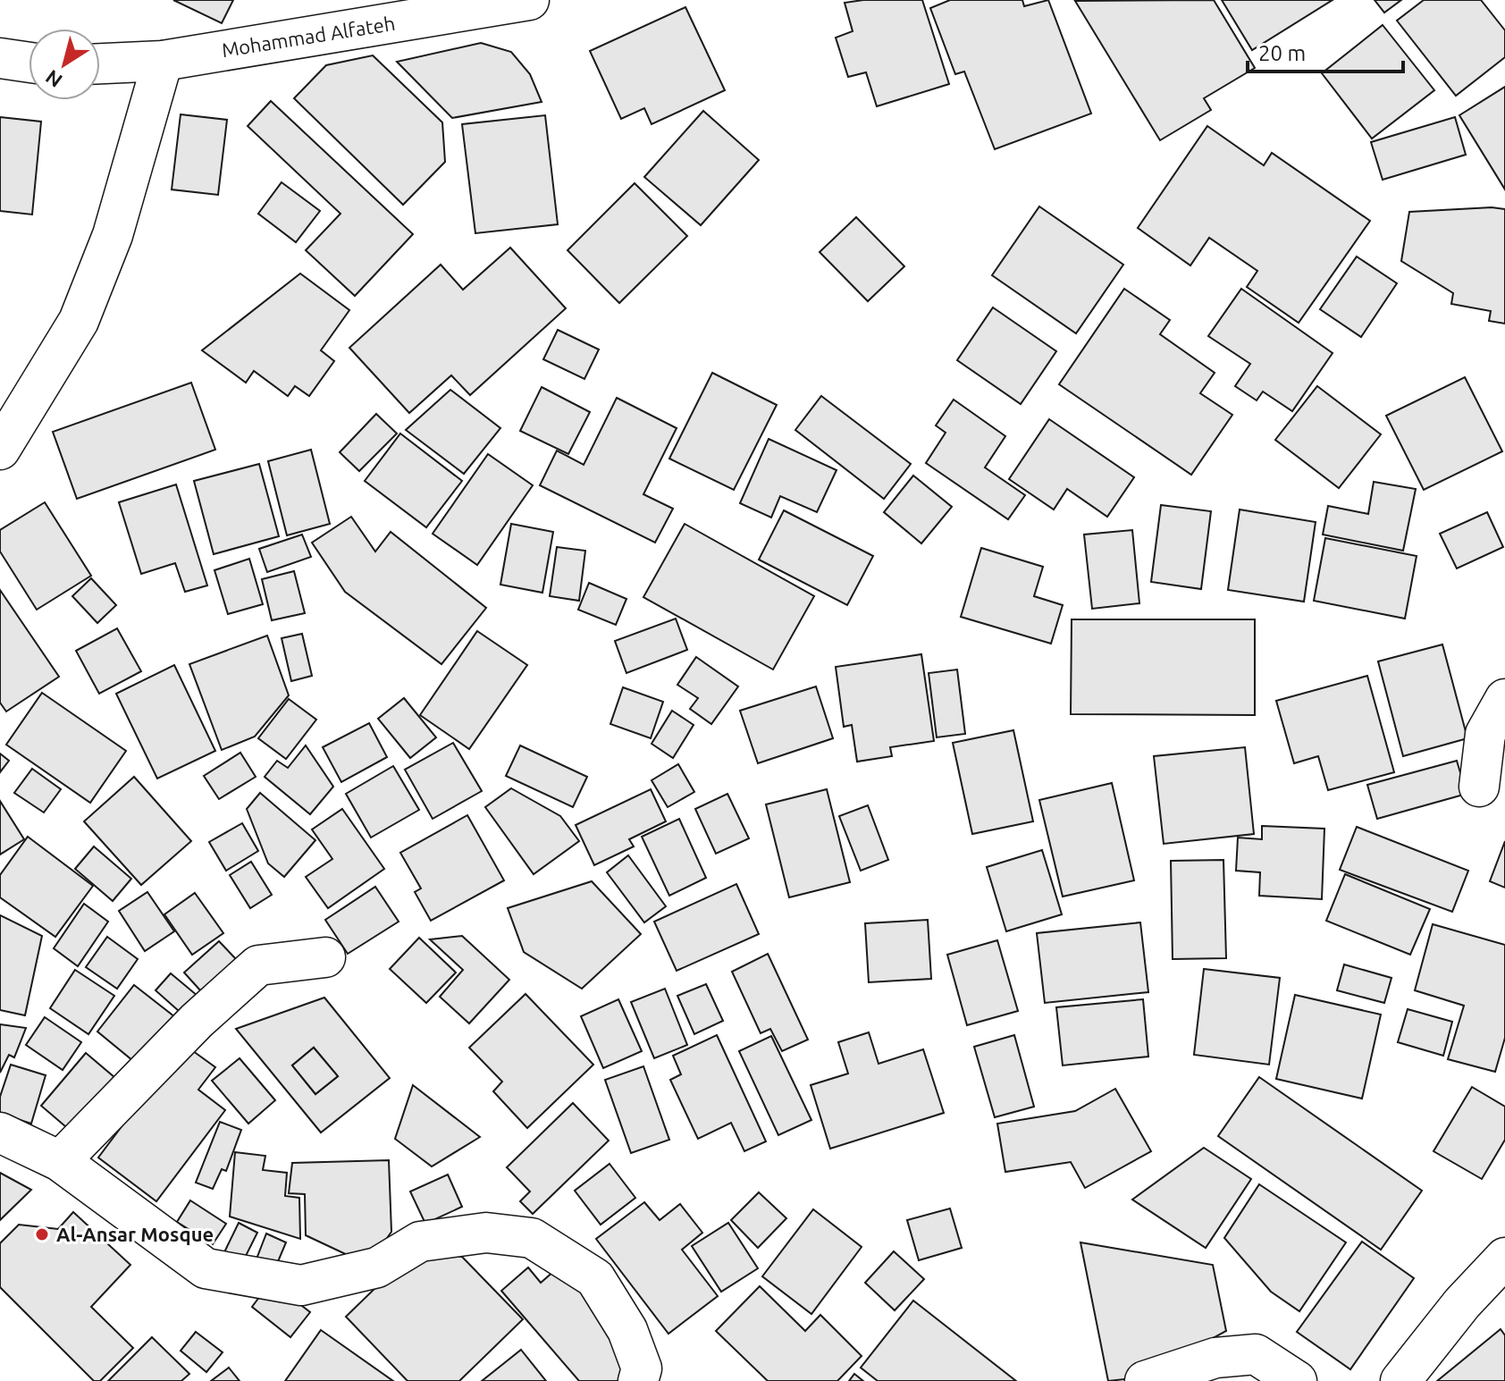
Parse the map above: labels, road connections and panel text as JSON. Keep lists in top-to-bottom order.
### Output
{
  "streets": {
    "street": ["Mohammad Alfateh"]
  },
  "places": ["Al-Ansar Mosque"],
  "scale_bar": "20 m",
  "north": "bottom left"
}
